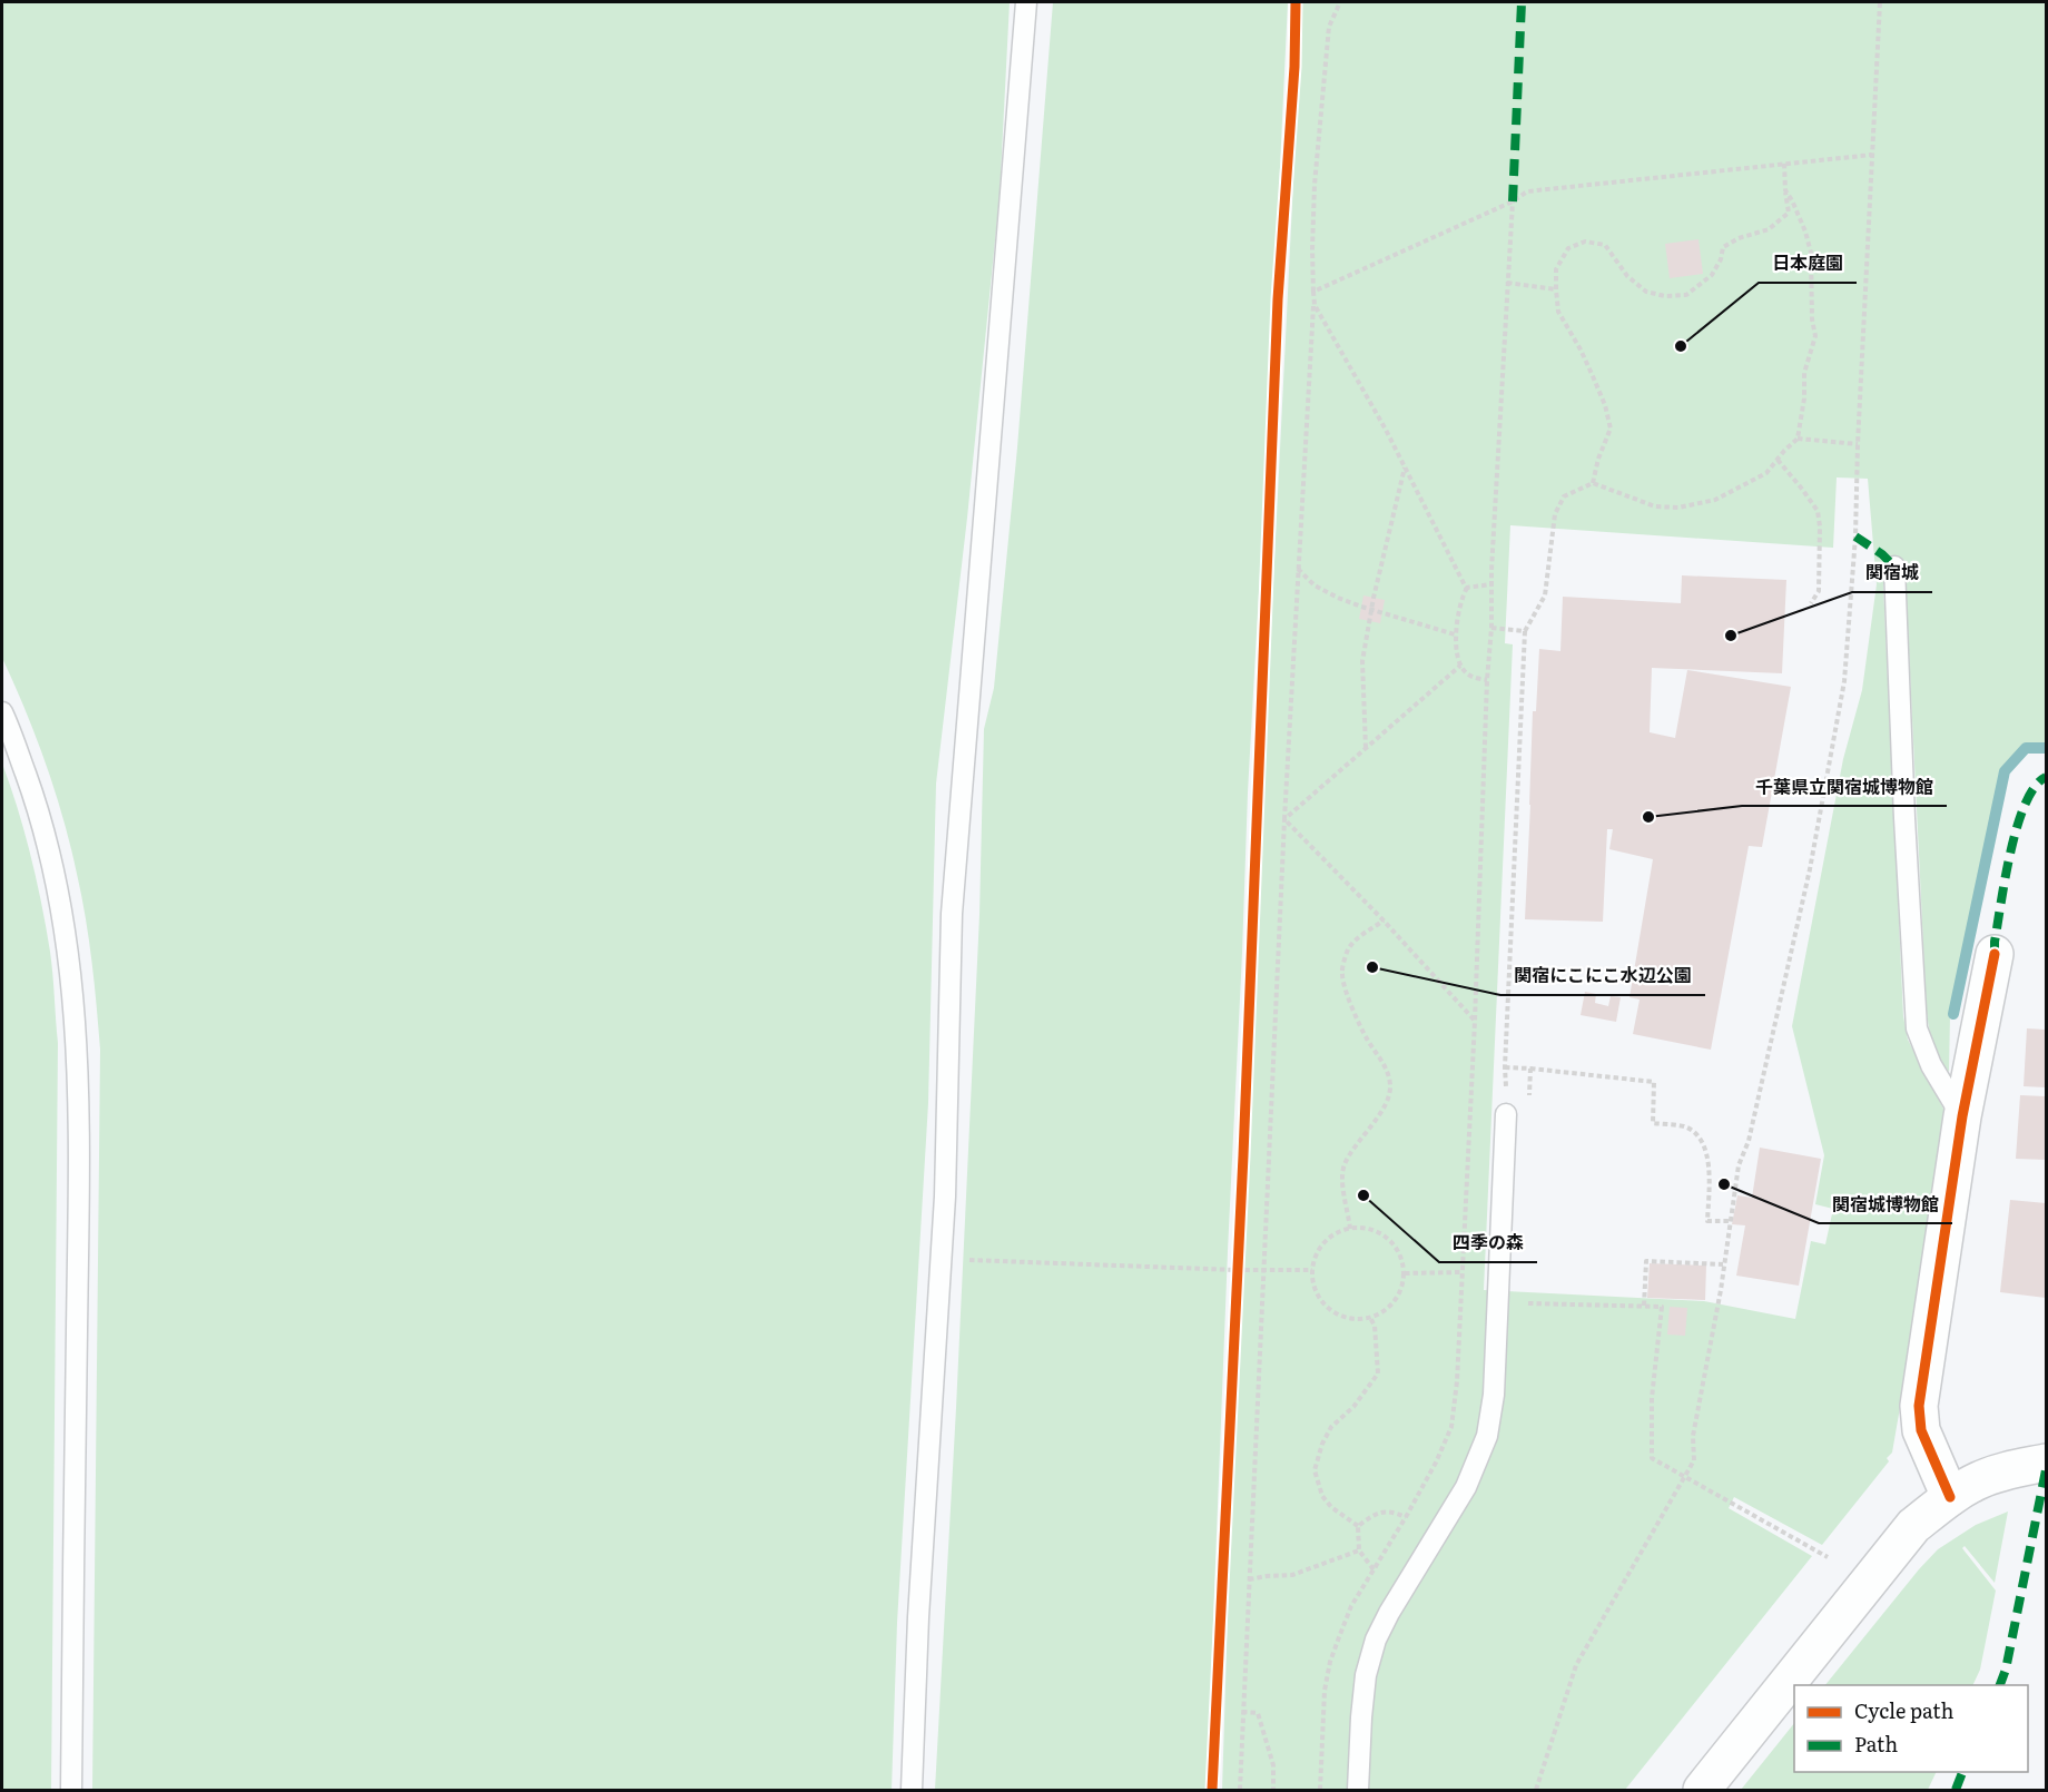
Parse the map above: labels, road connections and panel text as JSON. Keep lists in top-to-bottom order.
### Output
{
  "places": [
    "日本庭園",
    "関宿城",
    "千葉県立関宿城博物館",
    "関宿にこにこ水辺公園",
    "関宿城博物館",
    "四季の森"
  ],
  "legend": ["Cycle path", "Path"]
}
